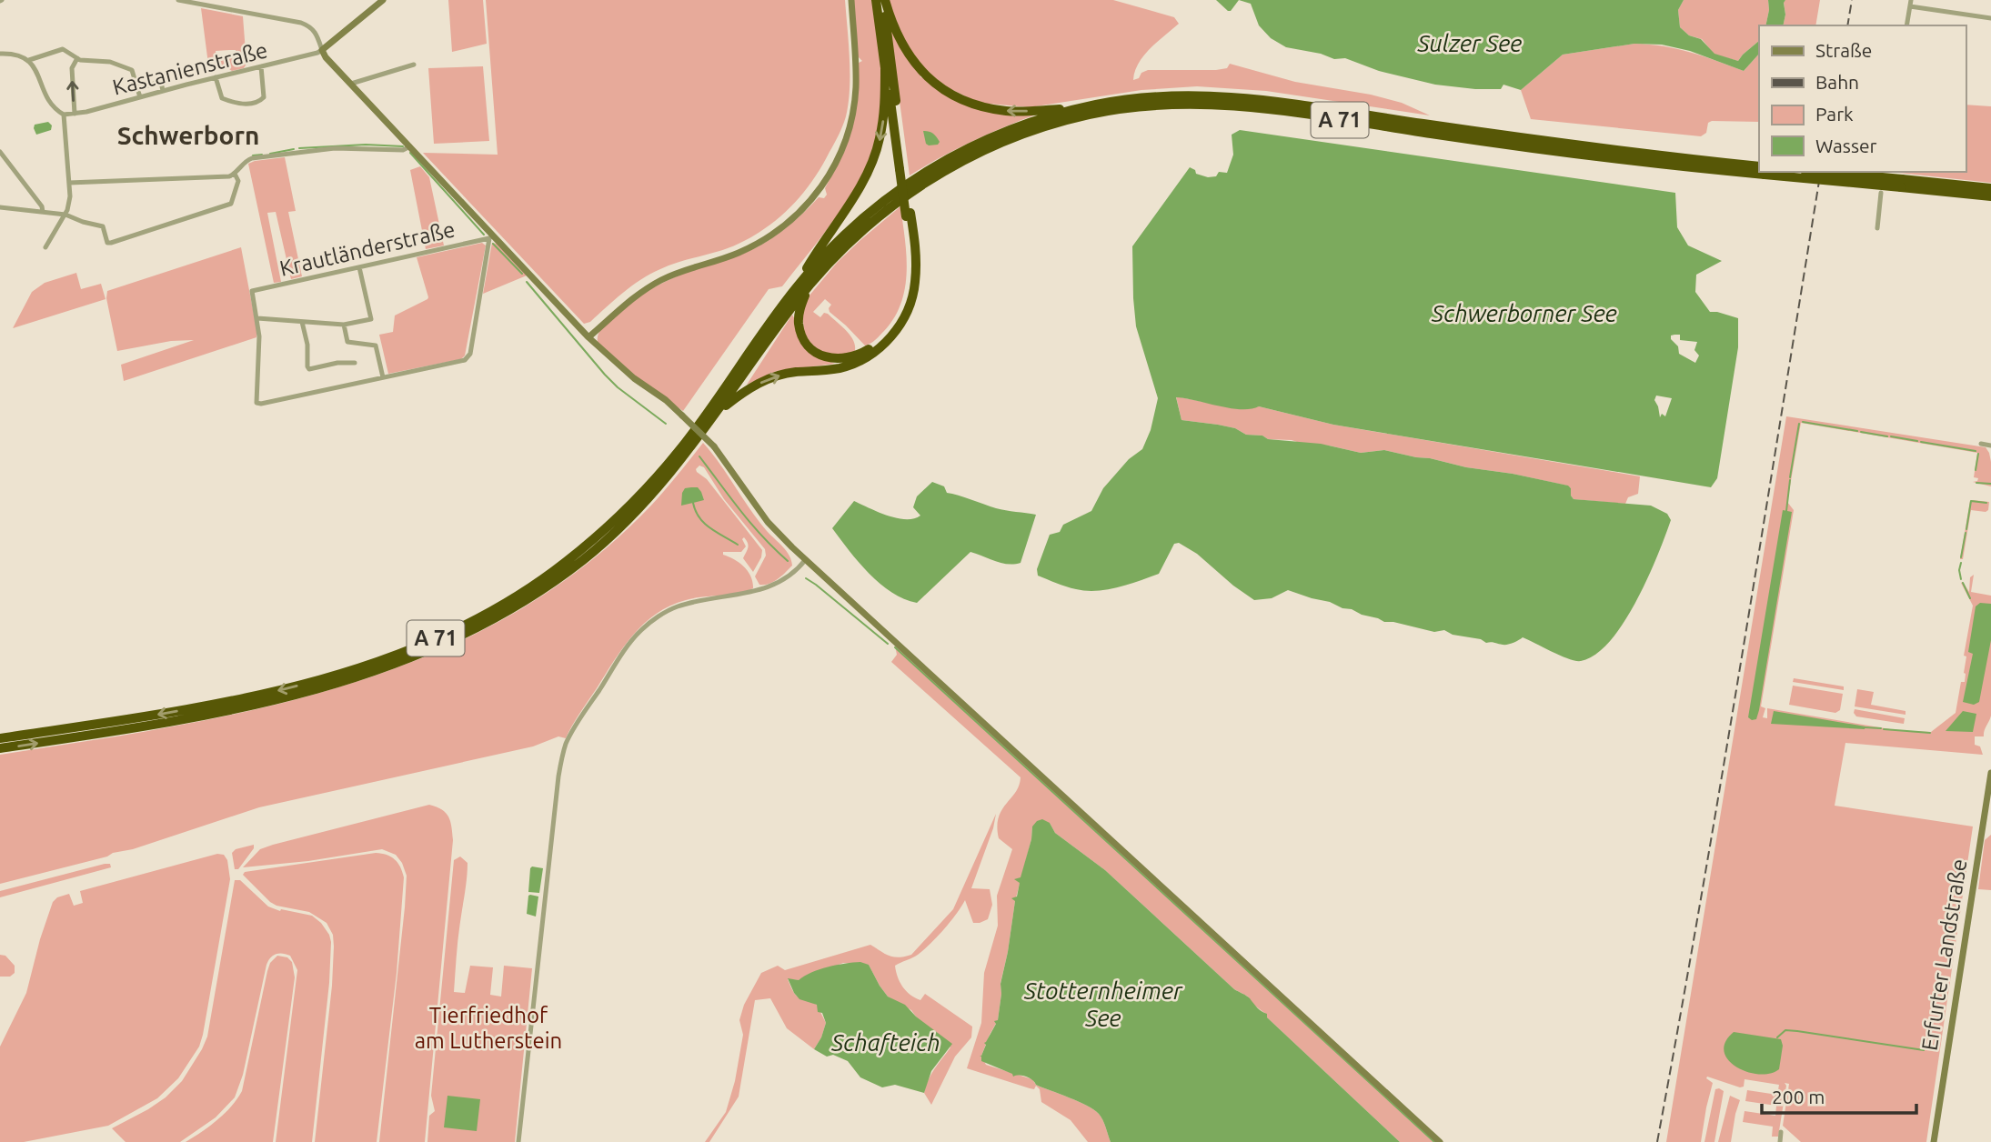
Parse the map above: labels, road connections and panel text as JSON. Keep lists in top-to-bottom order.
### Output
{
  "streets": {
    "highway": ["A 71"],
    "street": ["Kastanienstraße", "Krautländerstraße", "Erfurter Landstraße"]
  },
  "districts": ["Schwerborn"],
  "water": [
    "Sulzer See",
    "Schwerborner See",
    "Stotternheimer See",
    "Schafteich"
  ],
  "parks": ["Tierfriedhof am Lutherstein"],
  "legend": [
    "Straße",
    "Bahn",
    "Park",
    "Wasser"
  ],
  "scale_bar": "200 m"
}
